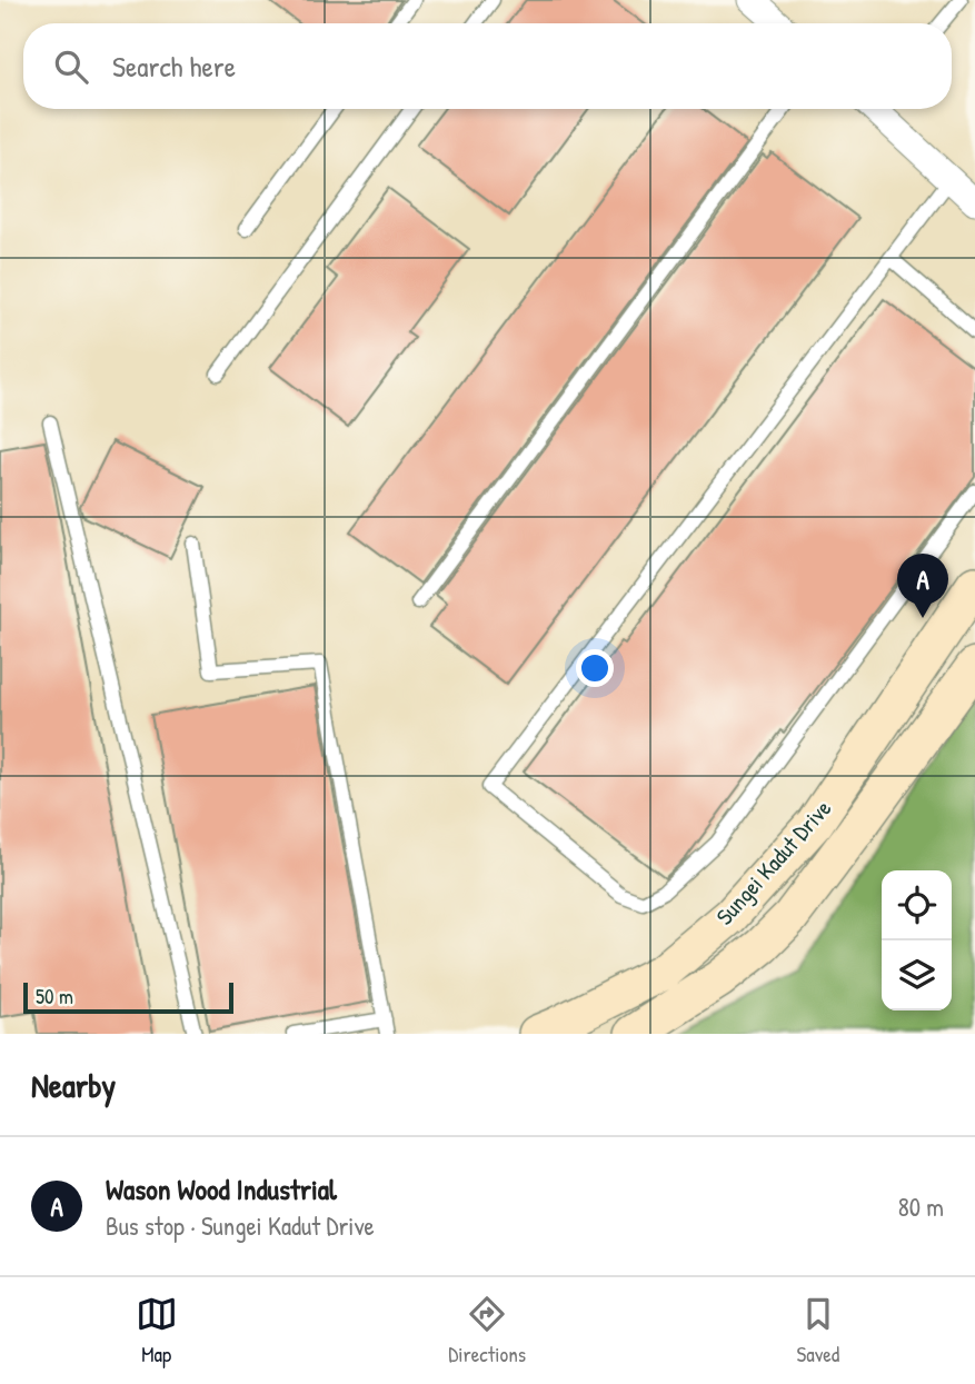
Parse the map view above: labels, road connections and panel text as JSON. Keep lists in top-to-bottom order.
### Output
{
  "streets": {
    "main road": ["Sungei Kadut Drive"]
  },
  "scale_bar": "50 m",
  "page": {
    "search": "Search here",
    "pins": "A",
    "scale": "50 m",
    "heading": "Nearby",
    "list": [
      {
        "mark": "A",
        "name": "Wason Wood Industrial",
        "note": "Bus stop · Sungei Kadut Drive",
        "value": "80 m"
      }
    ],
    "nav": ["Map", "Directions", "Saved"]
  }
}
